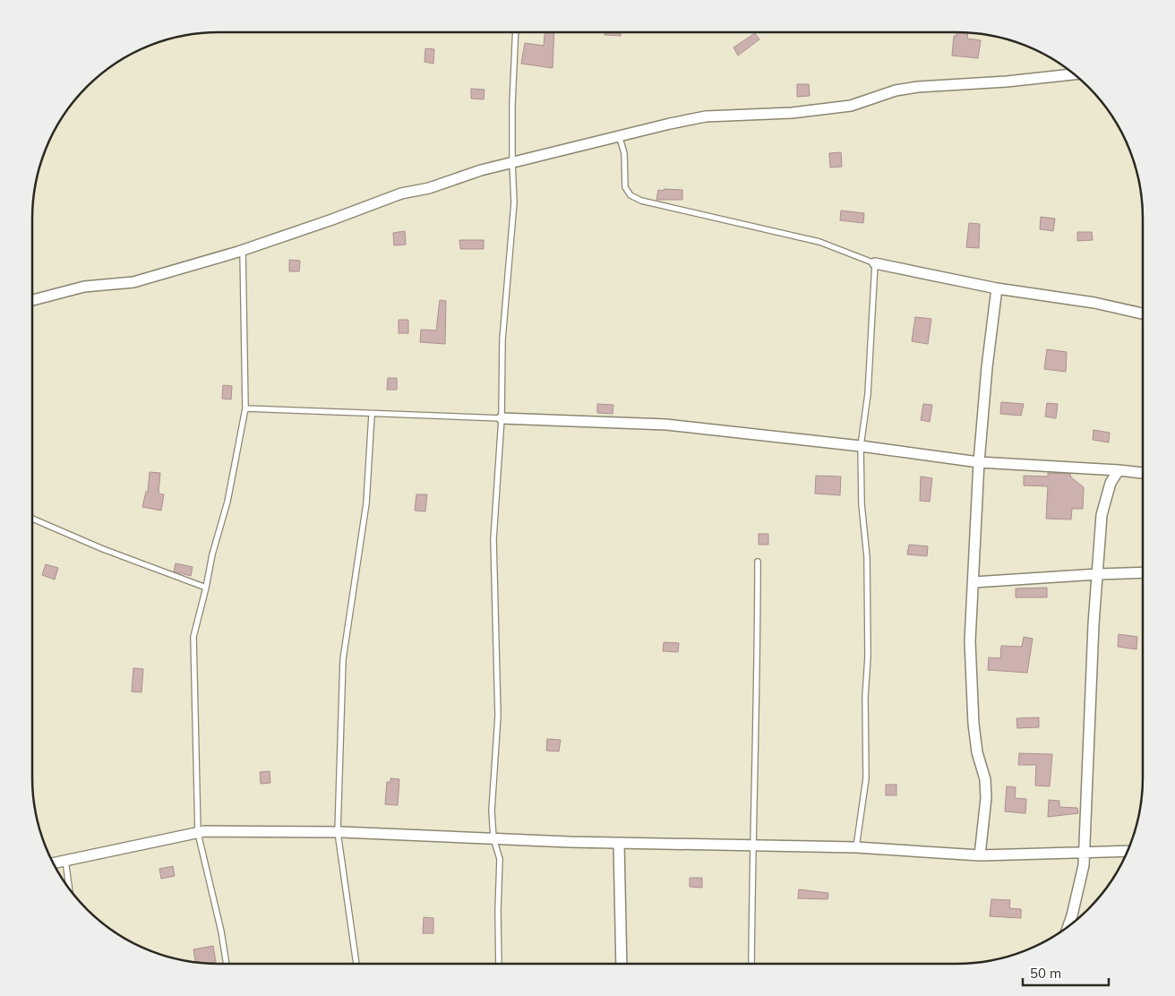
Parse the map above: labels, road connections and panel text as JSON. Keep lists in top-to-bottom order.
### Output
{
  "scale_bar": "50 m"
}
